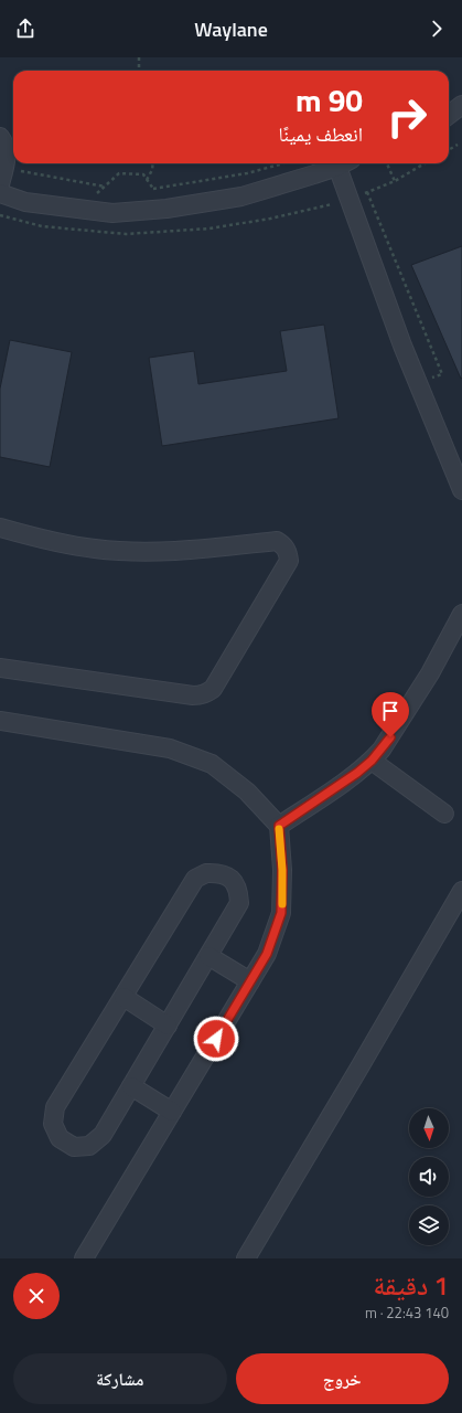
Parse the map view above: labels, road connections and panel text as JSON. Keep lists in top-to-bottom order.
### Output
{
  "north": "bottom",
  "page": {
    "header": "Waylane",
    "turn": ["90 m", "انعطف يمينًا"],
    "heading": ["1 دقيقة", "140 m · 22:43"],
    "buttons": ["خروج", "مشاركة"]
  }
}
